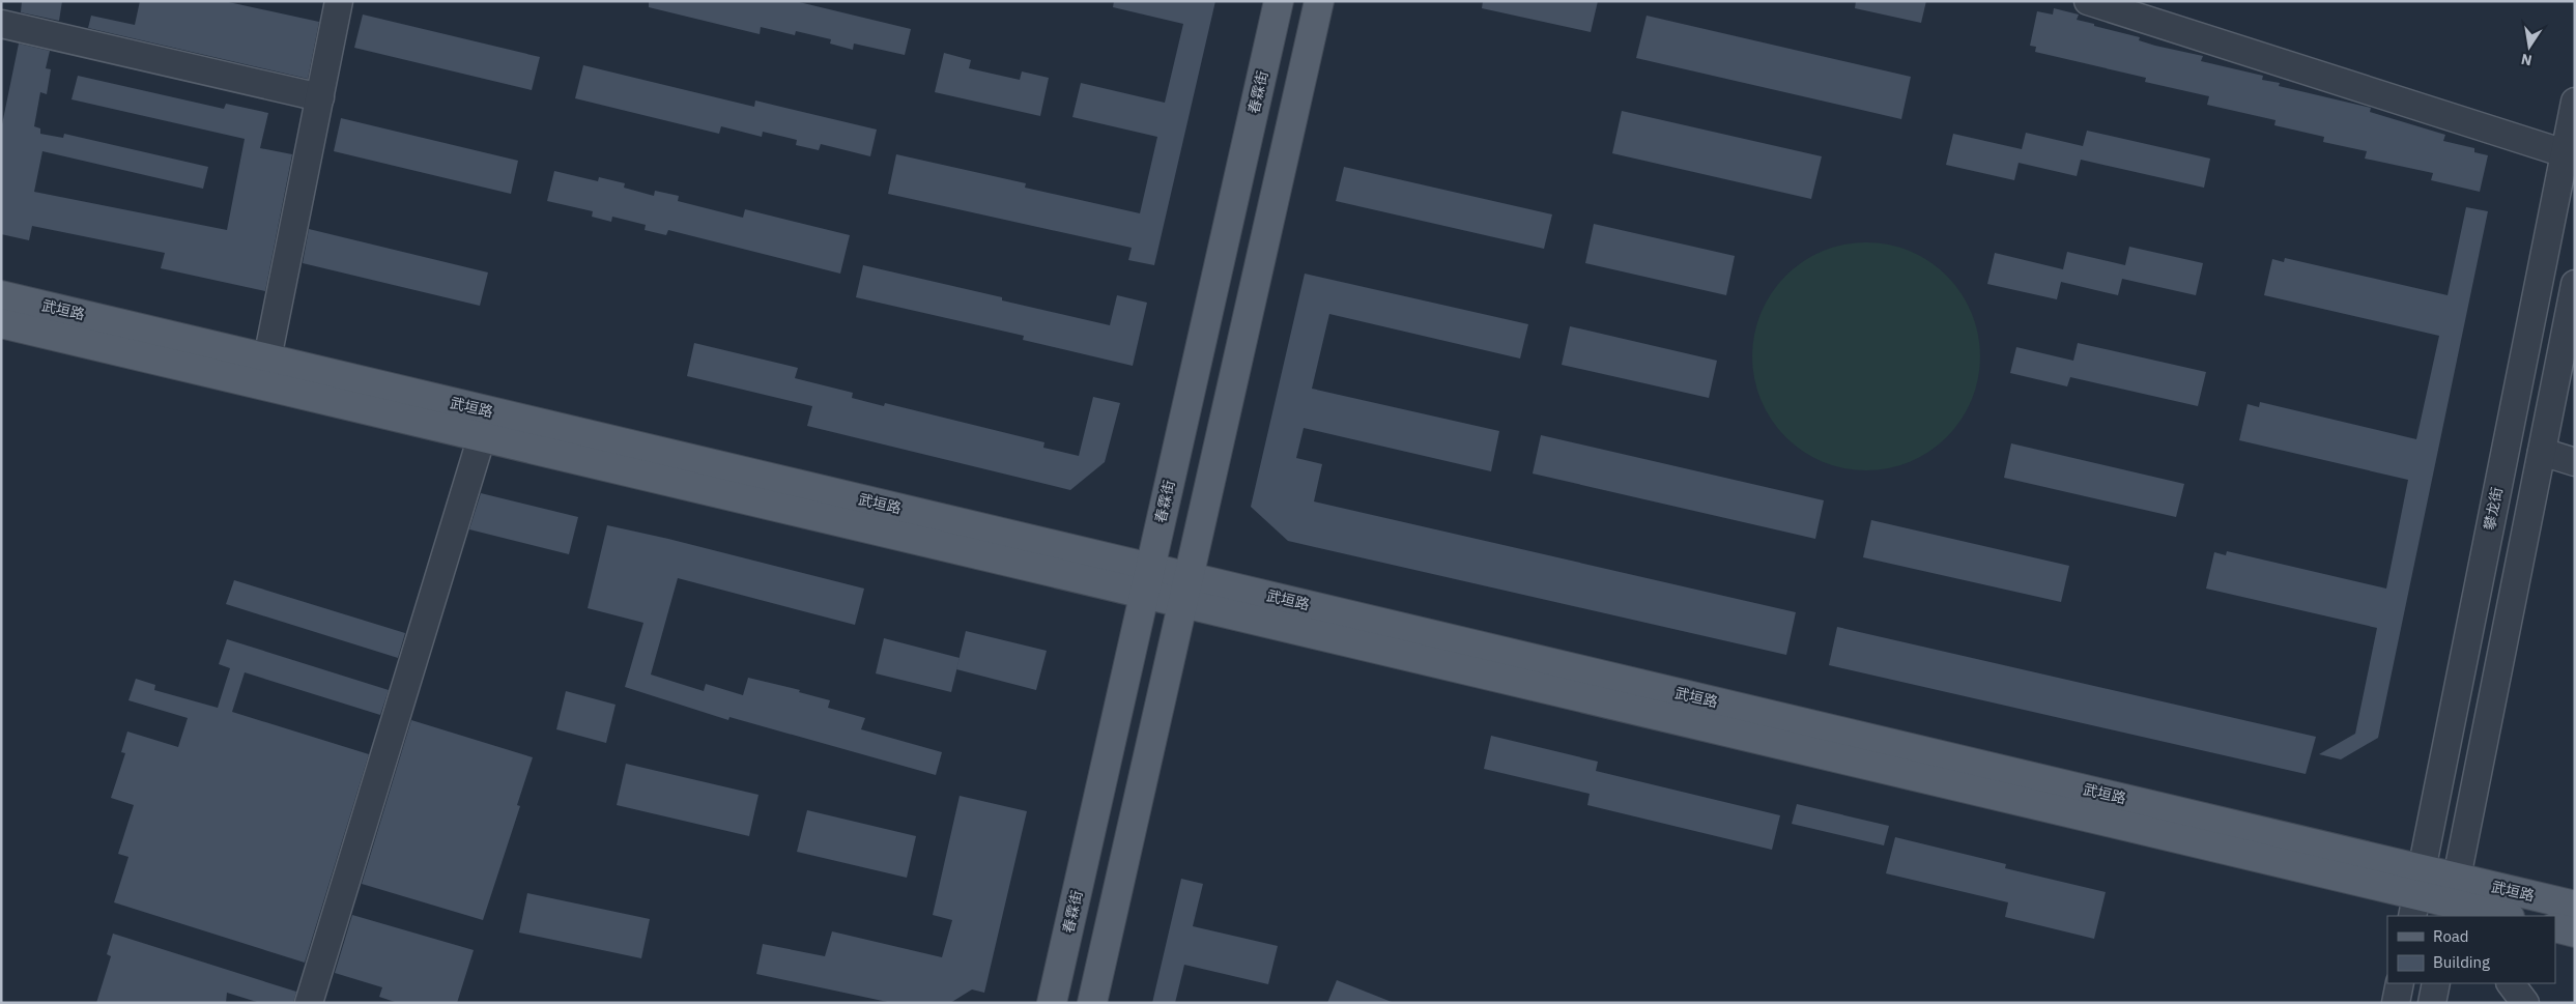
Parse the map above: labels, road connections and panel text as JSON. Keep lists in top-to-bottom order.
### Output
{
  "streets": {
    "main road": ["春霖街", "武垣路"],
    "street": ["攀龙街"]
  },
  "crossings": [
    ["春霖街", "武垣路"],
    ["武垣路", "攀龙街"]
  ],
  "legend": ["Road", "Building"],
  "north": "bottom"
}
